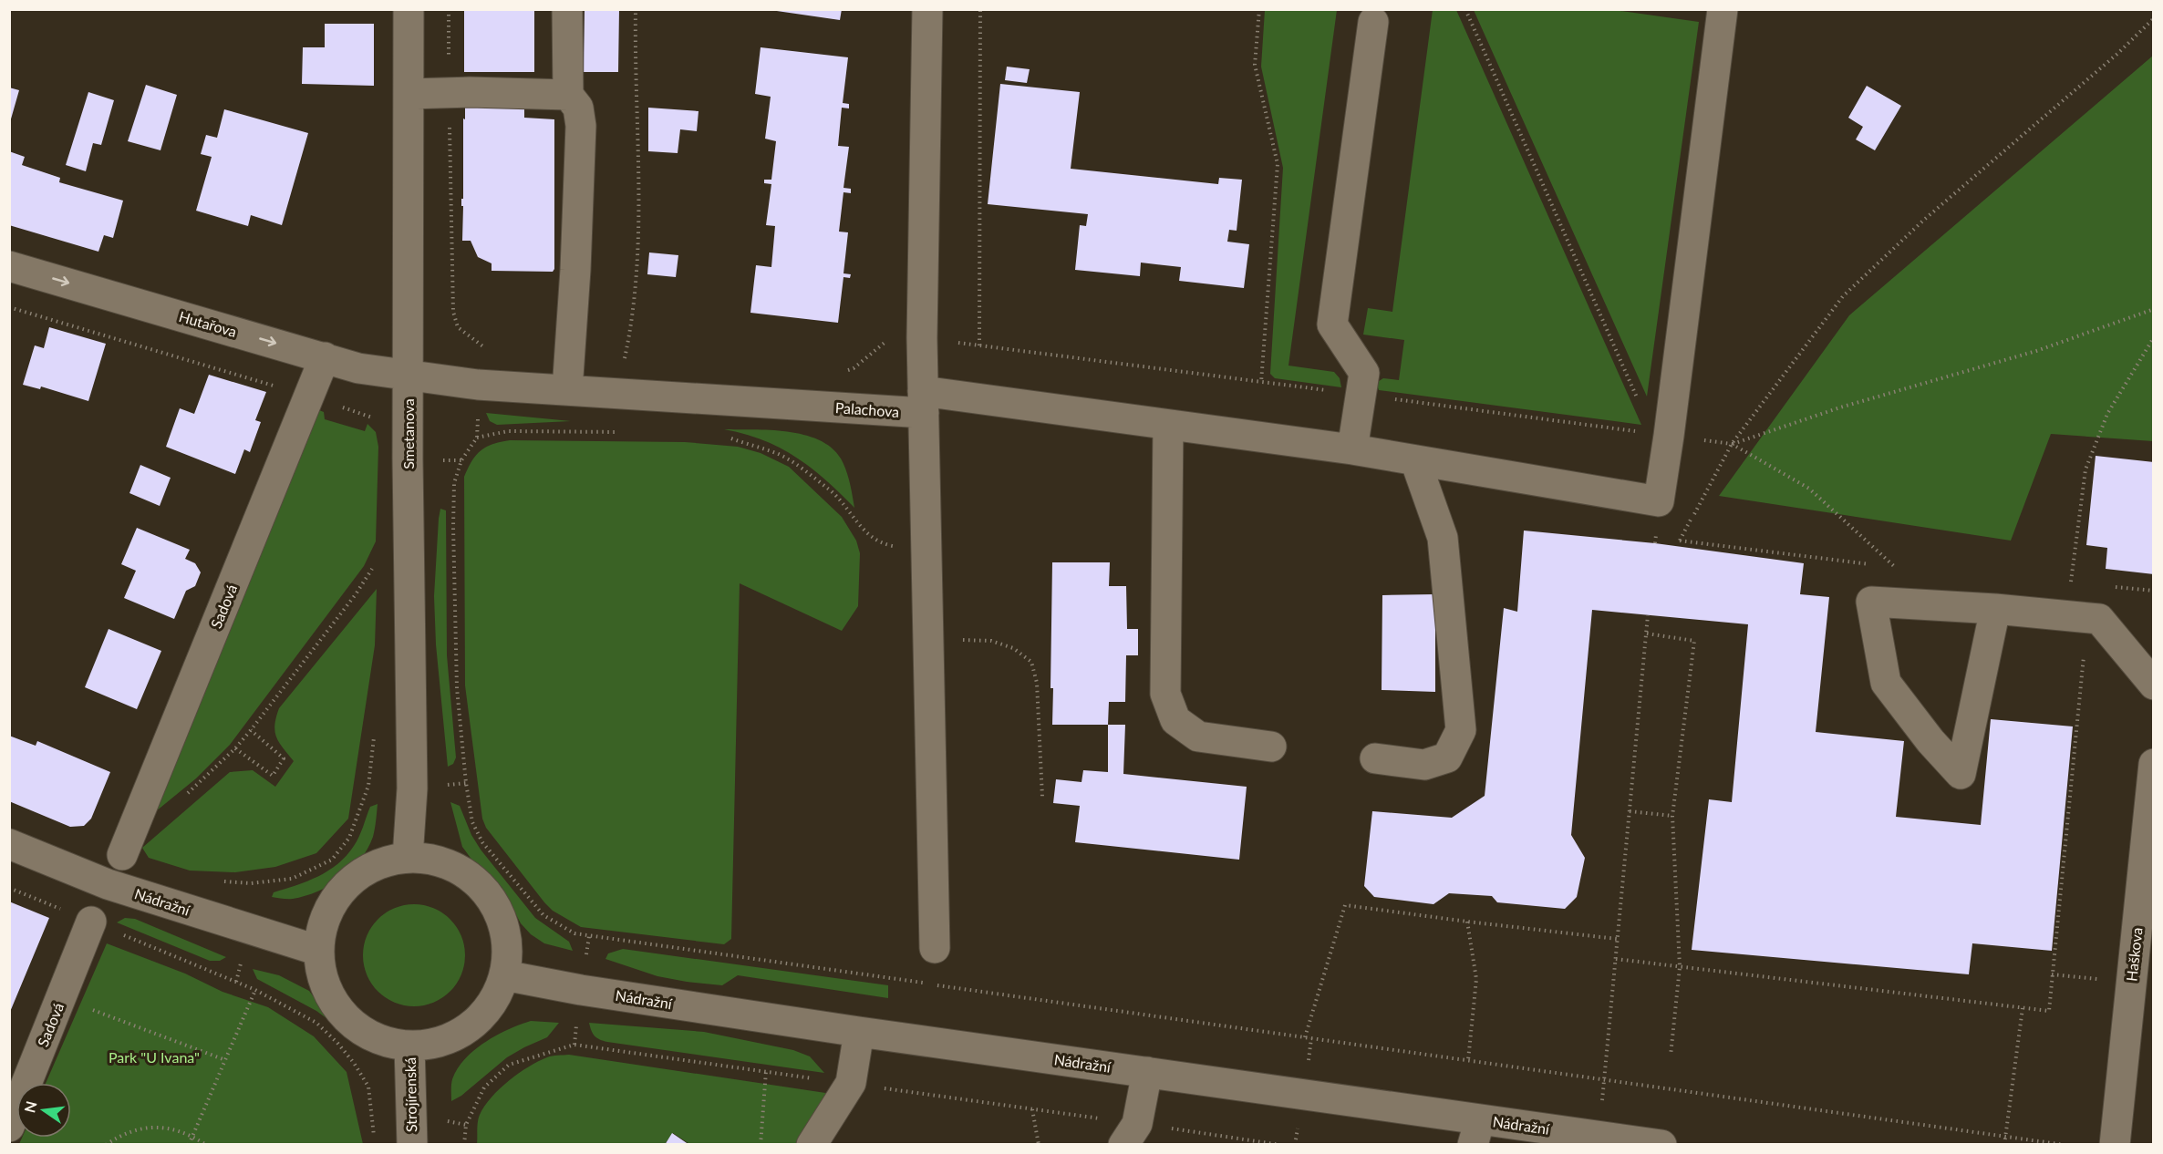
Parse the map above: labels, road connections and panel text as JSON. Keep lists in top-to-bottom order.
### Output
{
  "streets": {
    "street": [
      "Hutařova",
      "Palachova",
      "Smetanova",
      "Sadová",
      "Nádražní",
      "Haškova",
      "Strojírenská"
    ]
  },
  "crossings": [
    ["Hutařova", "Palachova"],
    ["Hutařova", "Smetanova"],
    ["Hutařova", "Sadová"],
    ["Palachova", "Smetanova"],
    ["Smetanova", "Nádražní"],
    ["Smetanova", "Strojírenská"],
    ["Nádražní", "Strojírenská"]
  ],
  "one_way": ["Hutařova"],
  "parks": ["Park \"U Ivana\""],
  "north": "left"
}
